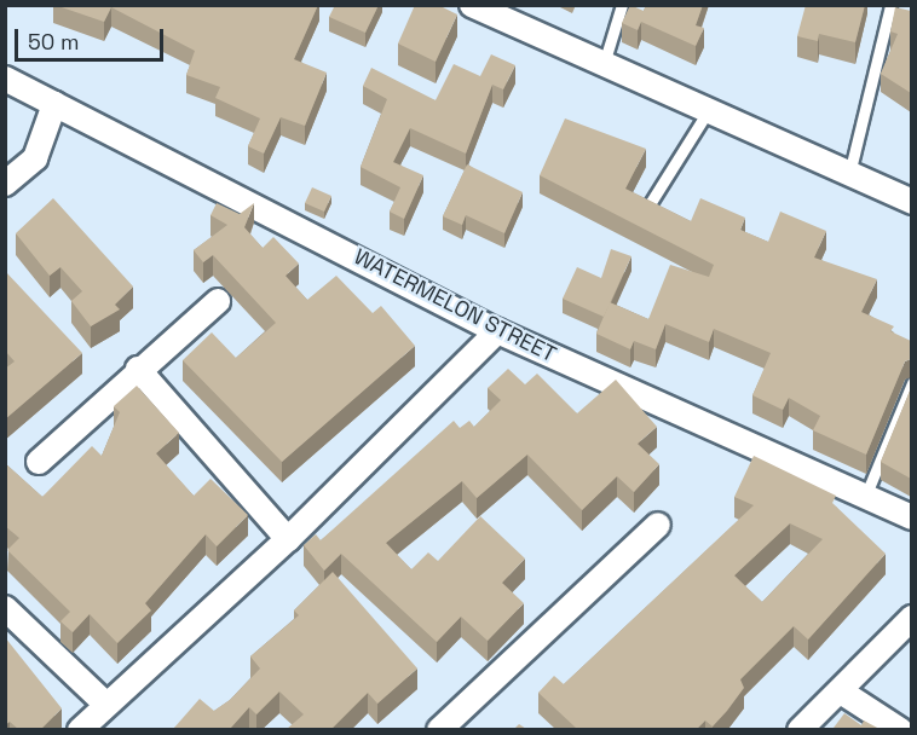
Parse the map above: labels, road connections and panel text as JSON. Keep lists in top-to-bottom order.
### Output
{
  "streets": {
    "street": ["WATERMELON STREET"]
  },
  "scale_bar": "50 m"
}
